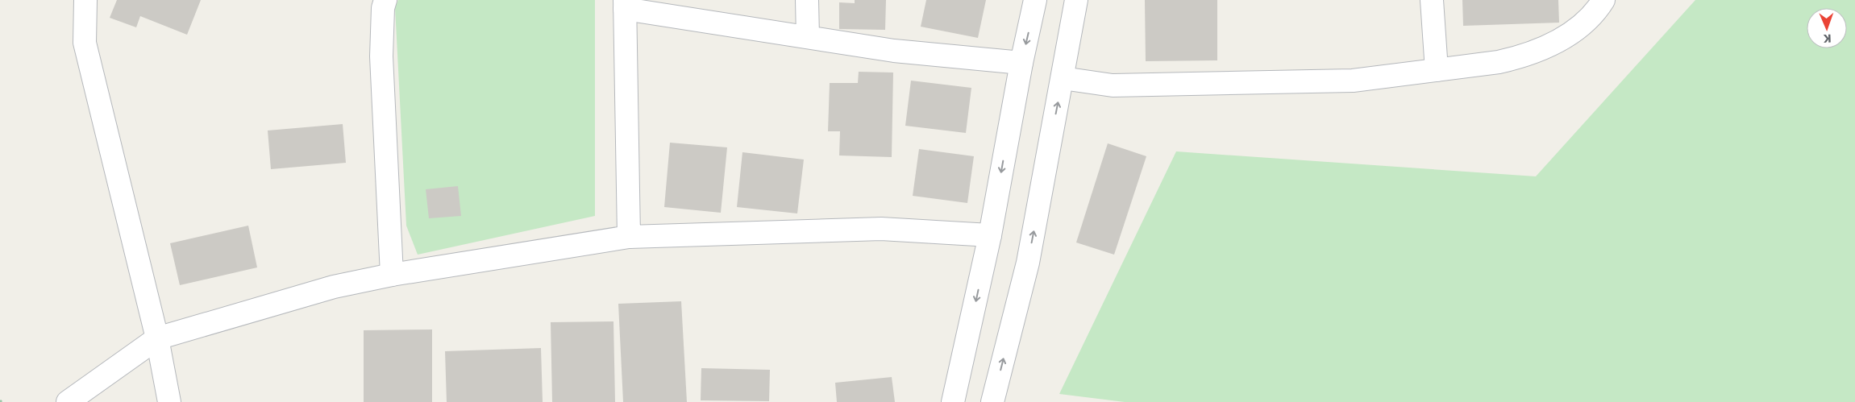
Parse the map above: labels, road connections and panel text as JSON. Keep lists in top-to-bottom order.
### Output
{
  "north": "bottom"
}
